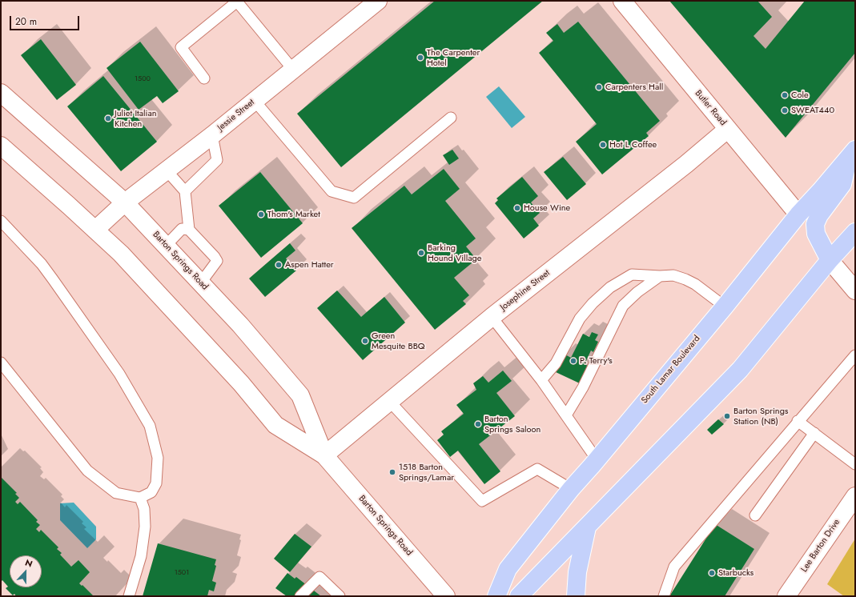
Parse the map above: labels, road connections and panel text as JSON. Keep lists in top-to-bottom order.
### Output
{
  "streets": {
    "main road": ["South Lamar Boulevard"],
    "street": [
      "Butler Road",
      "Jessie Street",
      "Barton Springs Road",
      "Josephine Street",
      "Lee Barton Drive"
    ]
  },
  "crossings": [
    ["Butler Road", "Josephine Street"],
    ["Butler Road", "South Lamar Boulevard"],
    ["Jessie Street", "Barton Springs Road"],
    ["Barton Springs Road", "Josephine Street"]
  ],
  "places": [
    "The Carpenter Hotel",
    "Carpenters Hall",
    "Cole",
    "SWEAT440",
    "Juliet Italian Kitchen",
    "Hot L Coffee",
    "House Wine",
    "Thom's Market",
    "Barking Hound Village",
    "Aspen Hatter",
    "Green Mesquite BBQ",
    "P. Terry's",
    "Barton Springs Station (NB)",
    "Barton Springs Saloon",
    "1518 Barton Springs/Lamar",
    "Starbucks"
  ],
  "house_numbers": ["1500", "1501"],
  "scale_bar": "20 m",
  "north": "top"
}
